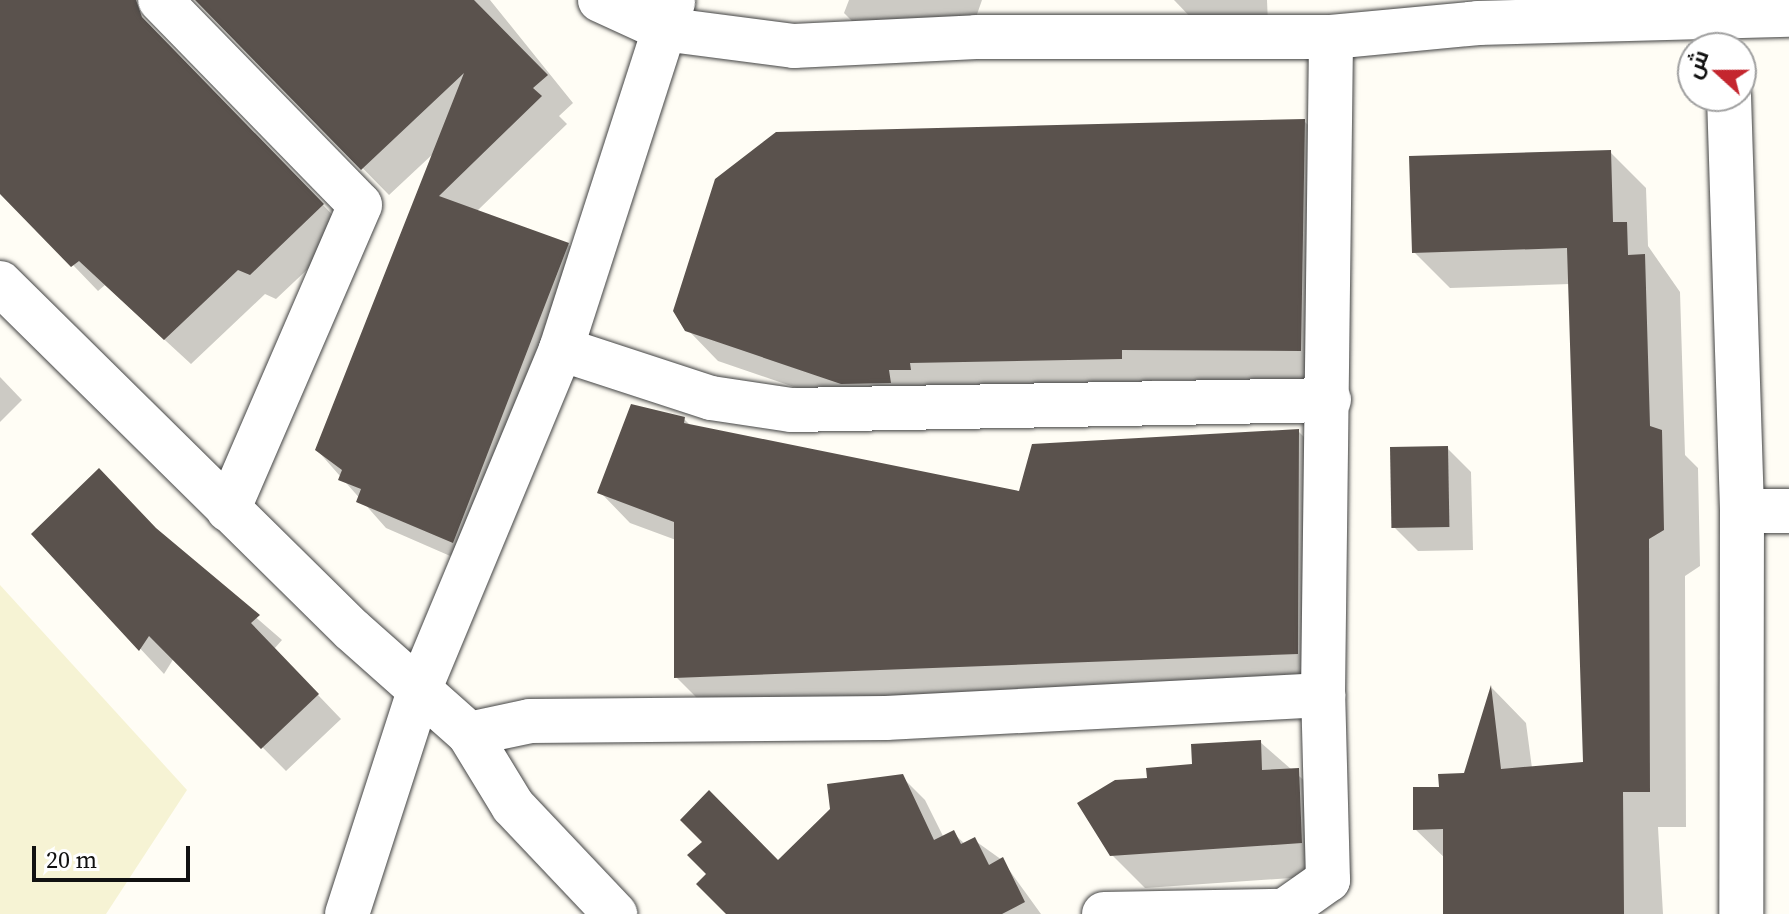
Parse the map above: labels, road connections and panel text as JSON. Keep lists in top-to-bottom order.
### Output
{
  "scale_bar": "20 m",
  "north": "left"
}
